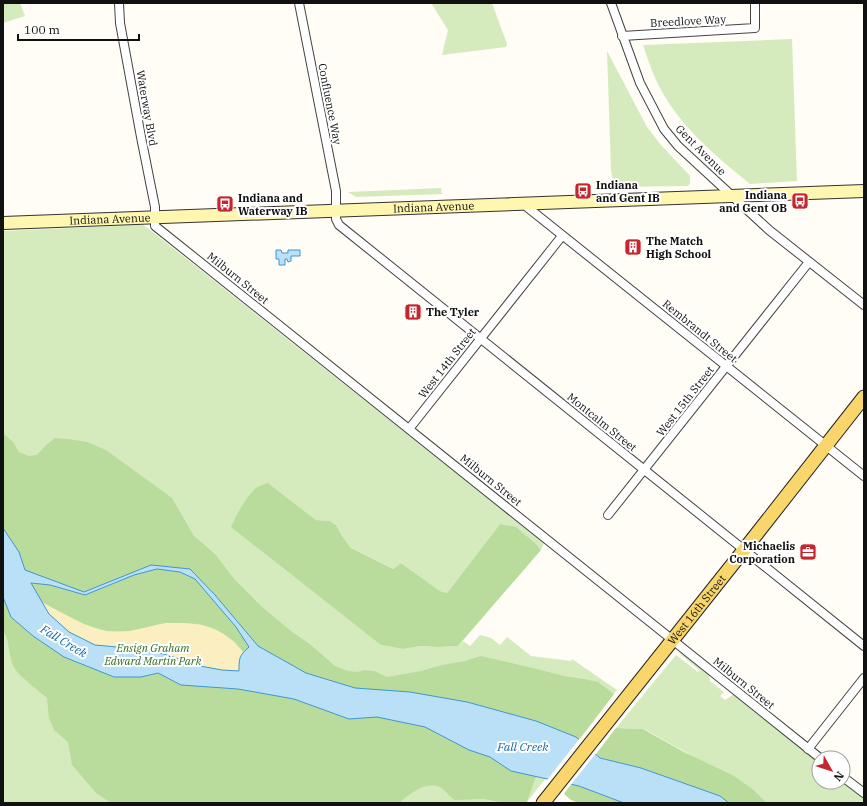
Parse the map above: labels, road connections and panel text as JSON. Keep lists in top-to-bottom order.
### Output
{
  "streets": {
    "main road": ["Indiana Avenue", "West 16th Street"],
    "street": [
      "Breedlove Way",
      "Confluence Way",
      "Waterway Blvd",
      "Gent Avenue",
      "Milburn Street",
      "Rembrandt Street",
      "West 14th Street",
      "West 15th Street",
      "Montcalm Street"
    ]
  },
  "crossings": [
    ["Breedlove Way", "Gent Avenue"],
    ["Confluence Way", "Indiana Avenue"],
    ["Confluence Way", "Montcalm Street"],
    ["Waterway Blvd", "Indiana Avenue"],
    ["Waterway Blvd", "Milburn Street"],
    ["Gent Avenue", "Indiana Avenue"],
    ["Gent Avenue", "West 15th Street"],
    ["Indiana Avenue", "Milburn Street"],
    ["Indiana Avenue", "Rembrandt Street"],
    ["Indiana Avenue", "Montcalm Street"],
    ["Milburn Street", "West 14th Street"],
    ["Milburn Street", "West 16th Street"],
    ["Rembrandt Street", "West 14th Street"],
    ["Rembrandt Street", "West 15th Street"],
    ["Rembrandt Street", "West 16th Street"],
    ["West 14th Street", "Montcalm Street"],
    ["West 15th Street", "Montcalm Street"],
    ["Montcalm Street", "West 16th Street"]
  ],
  "water": ["Fall Creek"],
  "parks": ["Ensign Graham Edward Martin Park"],
  "places": {
    "bus stop": ["Indiana and Gent IB", "Indiana and Gent OB", "Indiana and Waterway IB"],
    "building": ["The Match High School", "The Tyler"],
    "office": ["Michaelis Corporation"]
  },
  "scale_bar": "100 m",
  "north": "bottom right"
}
